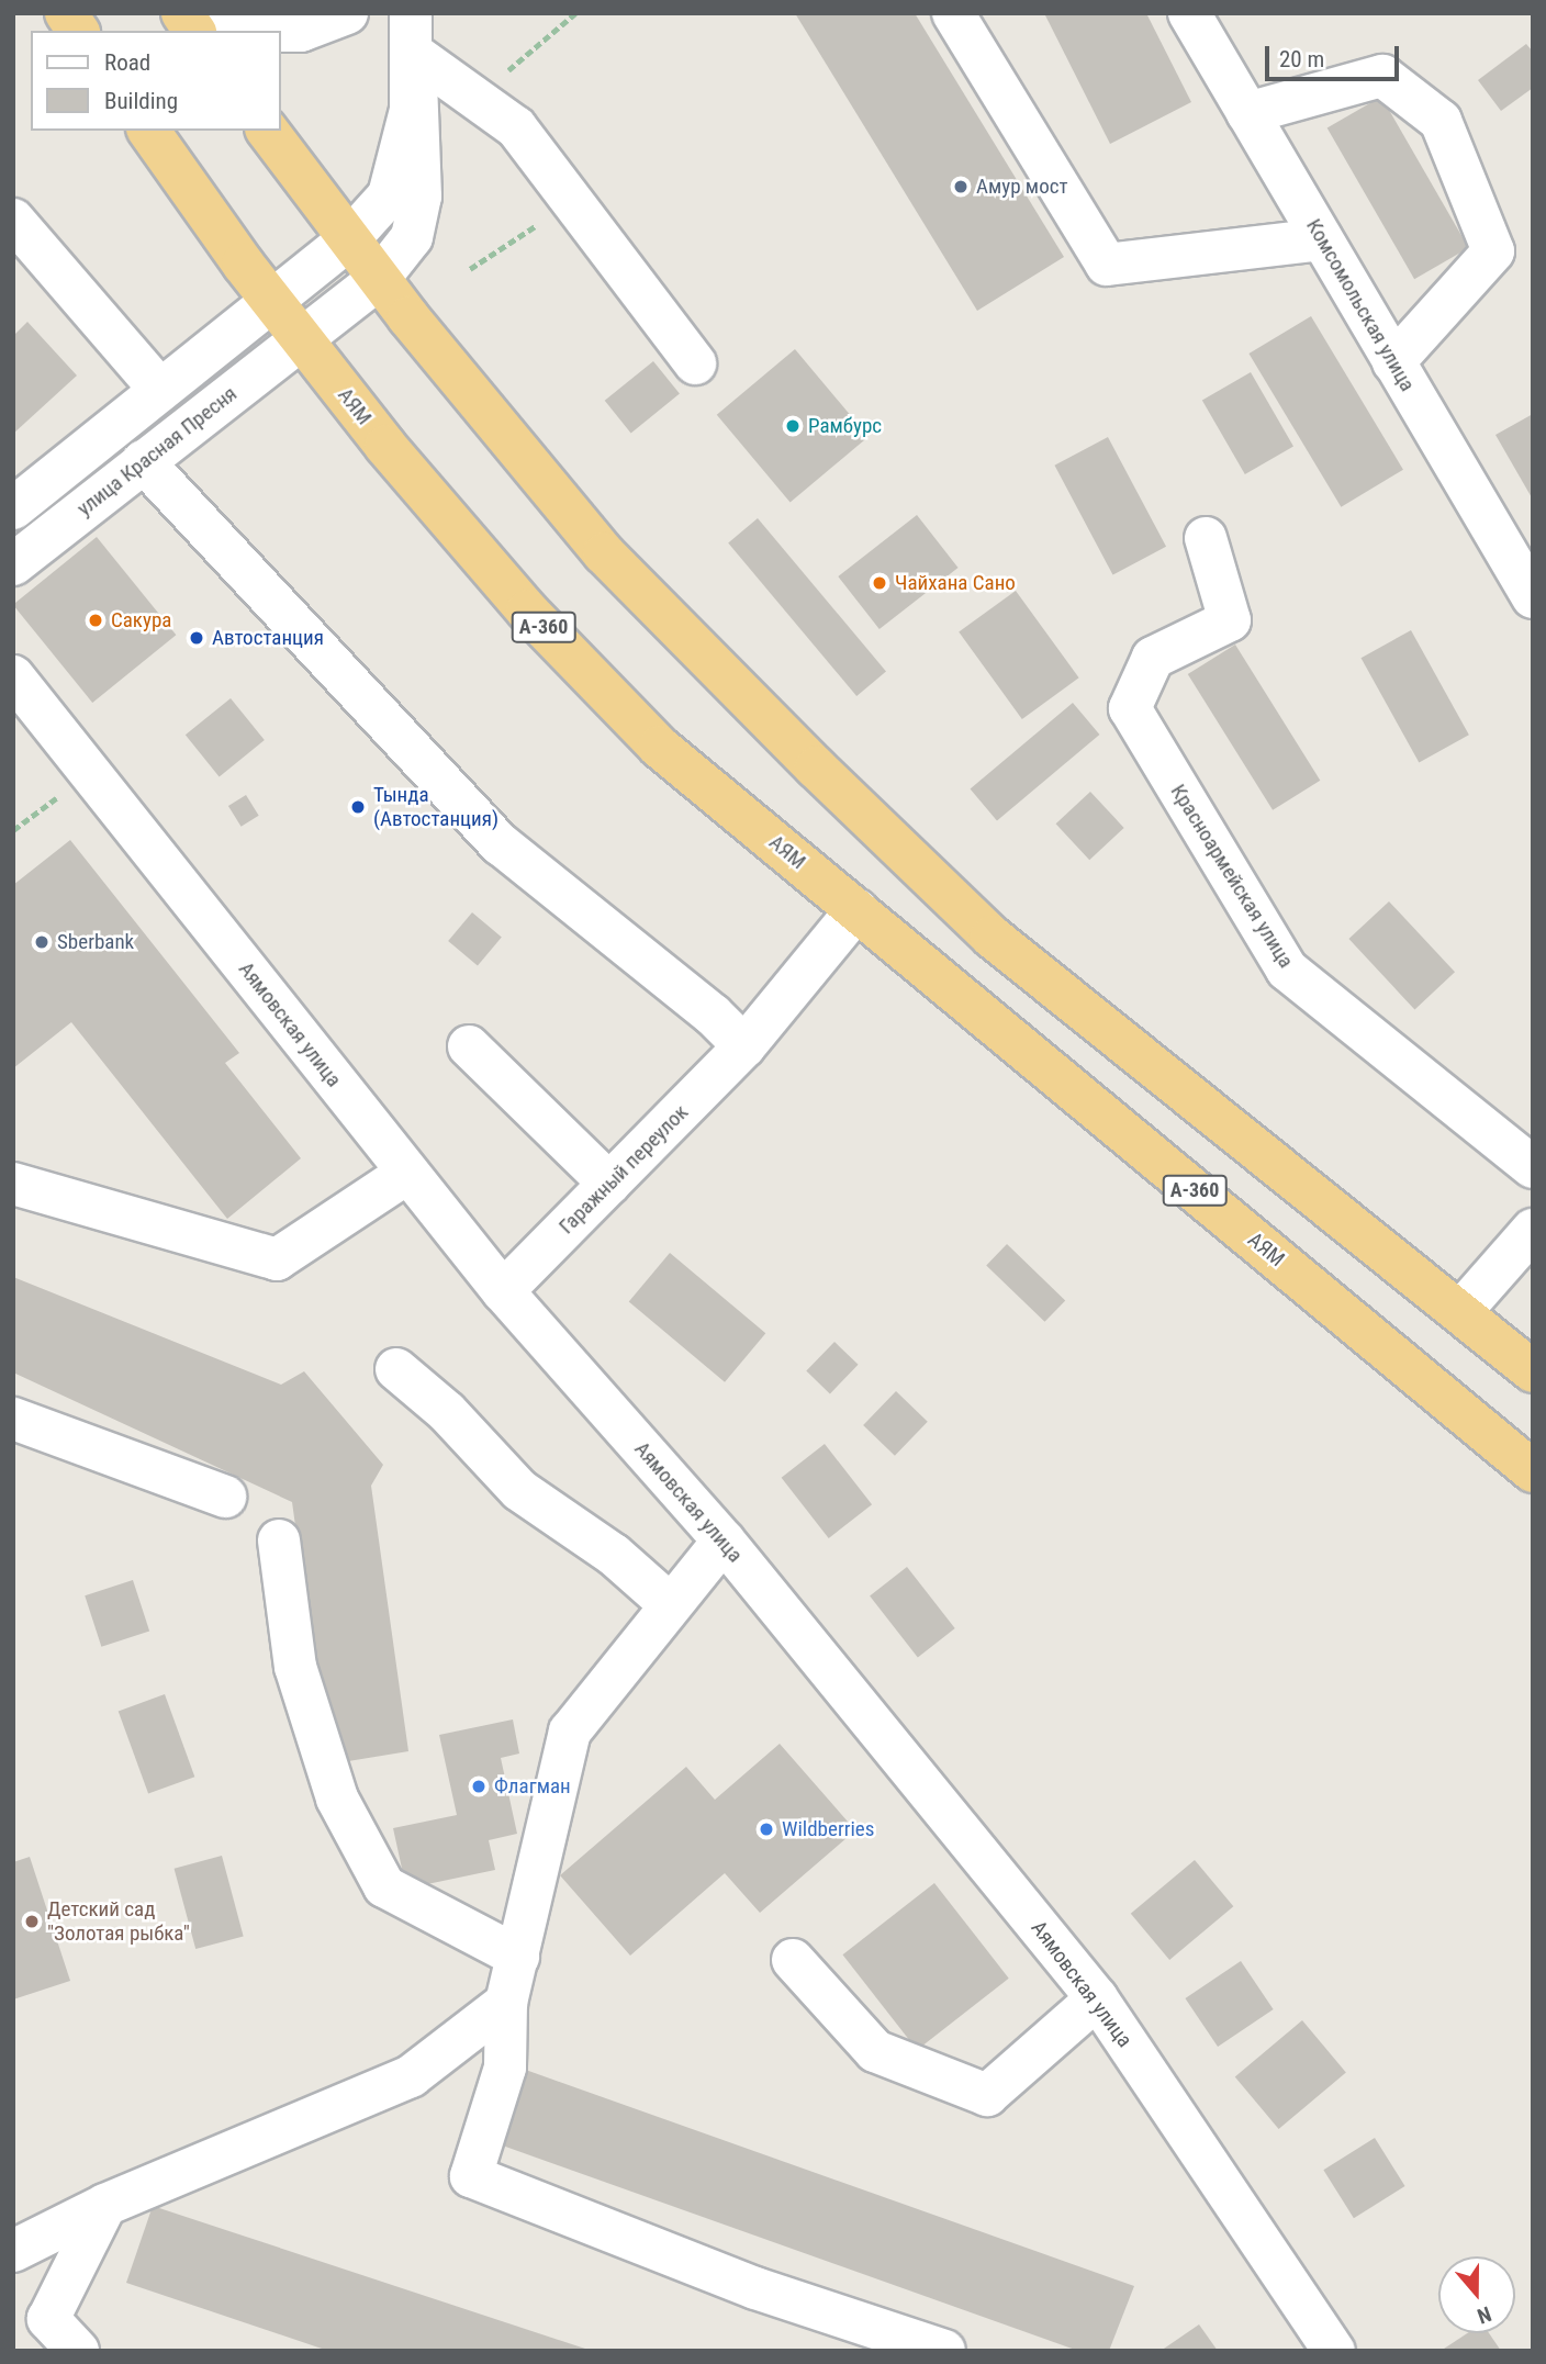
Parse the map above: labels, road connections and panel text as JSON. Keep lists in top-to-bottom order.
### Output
{
  "streets": {
    "highway": ["АЯМ", "А-360"],
    "street": [
      "Комсомольская улица",
      "улица Красная Пресня",
      "Красноармейская улица",
      "Аямовская улица",
      "Гаражный переулок"
    ]
  },
  "crossings": [
    ["АЯМ", "улица Красная Пресня"],
    ["АЯМ", "Гаражный переулок"],
    ["Аямовская улица", "Гаражный переулок"]
  ],
  "places": [
    "Амур мост",
    "Рамбурс",
    "Чайхана Сано",
    "Сакура",
    "Автостанция",
    "Тында (Автостанция)",
    "Sberbank",
    "Флагман",
    "Wildberries",
    "Детский сад \"Золотая рыбка\""
  ],
  "legend": ["Road", "Building"],
  "scale_bar": "20 m",
  "north": "bottom"
}
